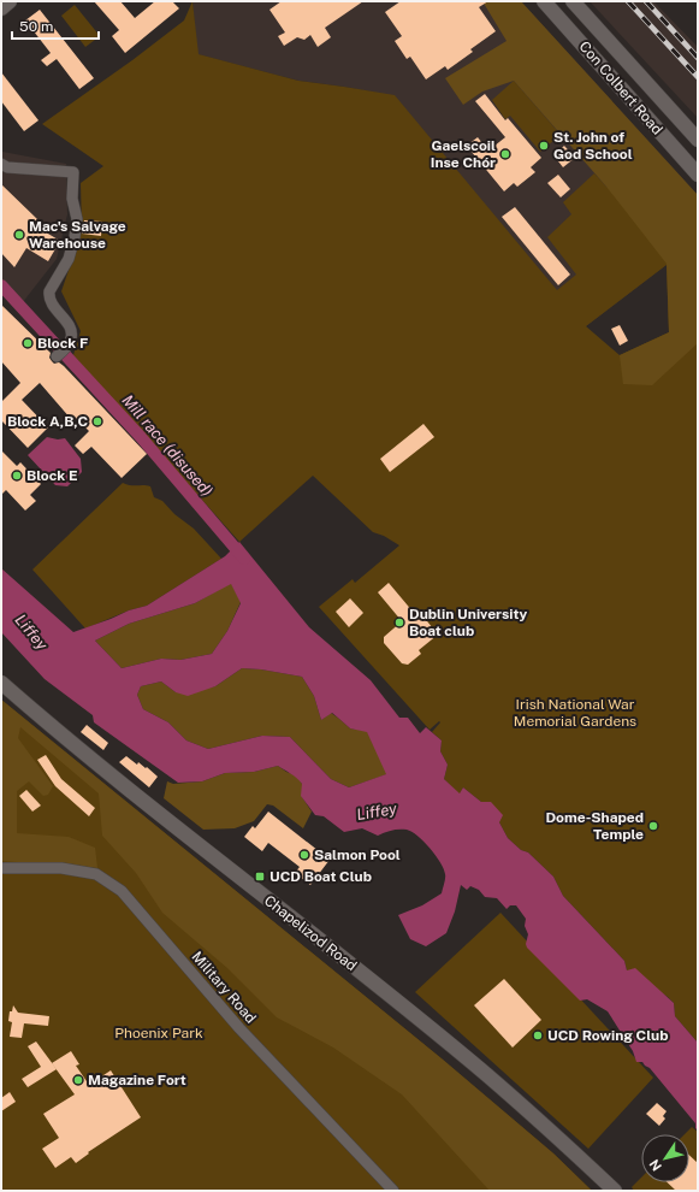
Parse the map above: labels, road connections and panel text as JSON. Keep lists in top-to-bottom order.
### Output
{
  "streets": {
    "main road": ["Con Colbert Road", "Chapelizod Road"],
    "street": ["Military Road"]
  },
  "water": ["Mill race (disused)", "Liffey"],
  "parks": ["Irish National War Memorial Gardens", "Phoenix Park"],
  "places": {
    "other": [
      "St. John of God School",
      "Gaelscoil Inse Chór",
      "Mac's Salvage Warehouse",
      "Block F",
      "Block A,B,C",
      "Block E",
      "Dublin University Boat club",
      "Dome-Shaped Temple",
      "Salmon Pool",
      "UCD Rowing Club",
      "Magazine Fort"
    ],
    "transit": ["UCD Boat Club"]
  },
  "scale_bar": "50 m",
  "north": "bottom left"
}
